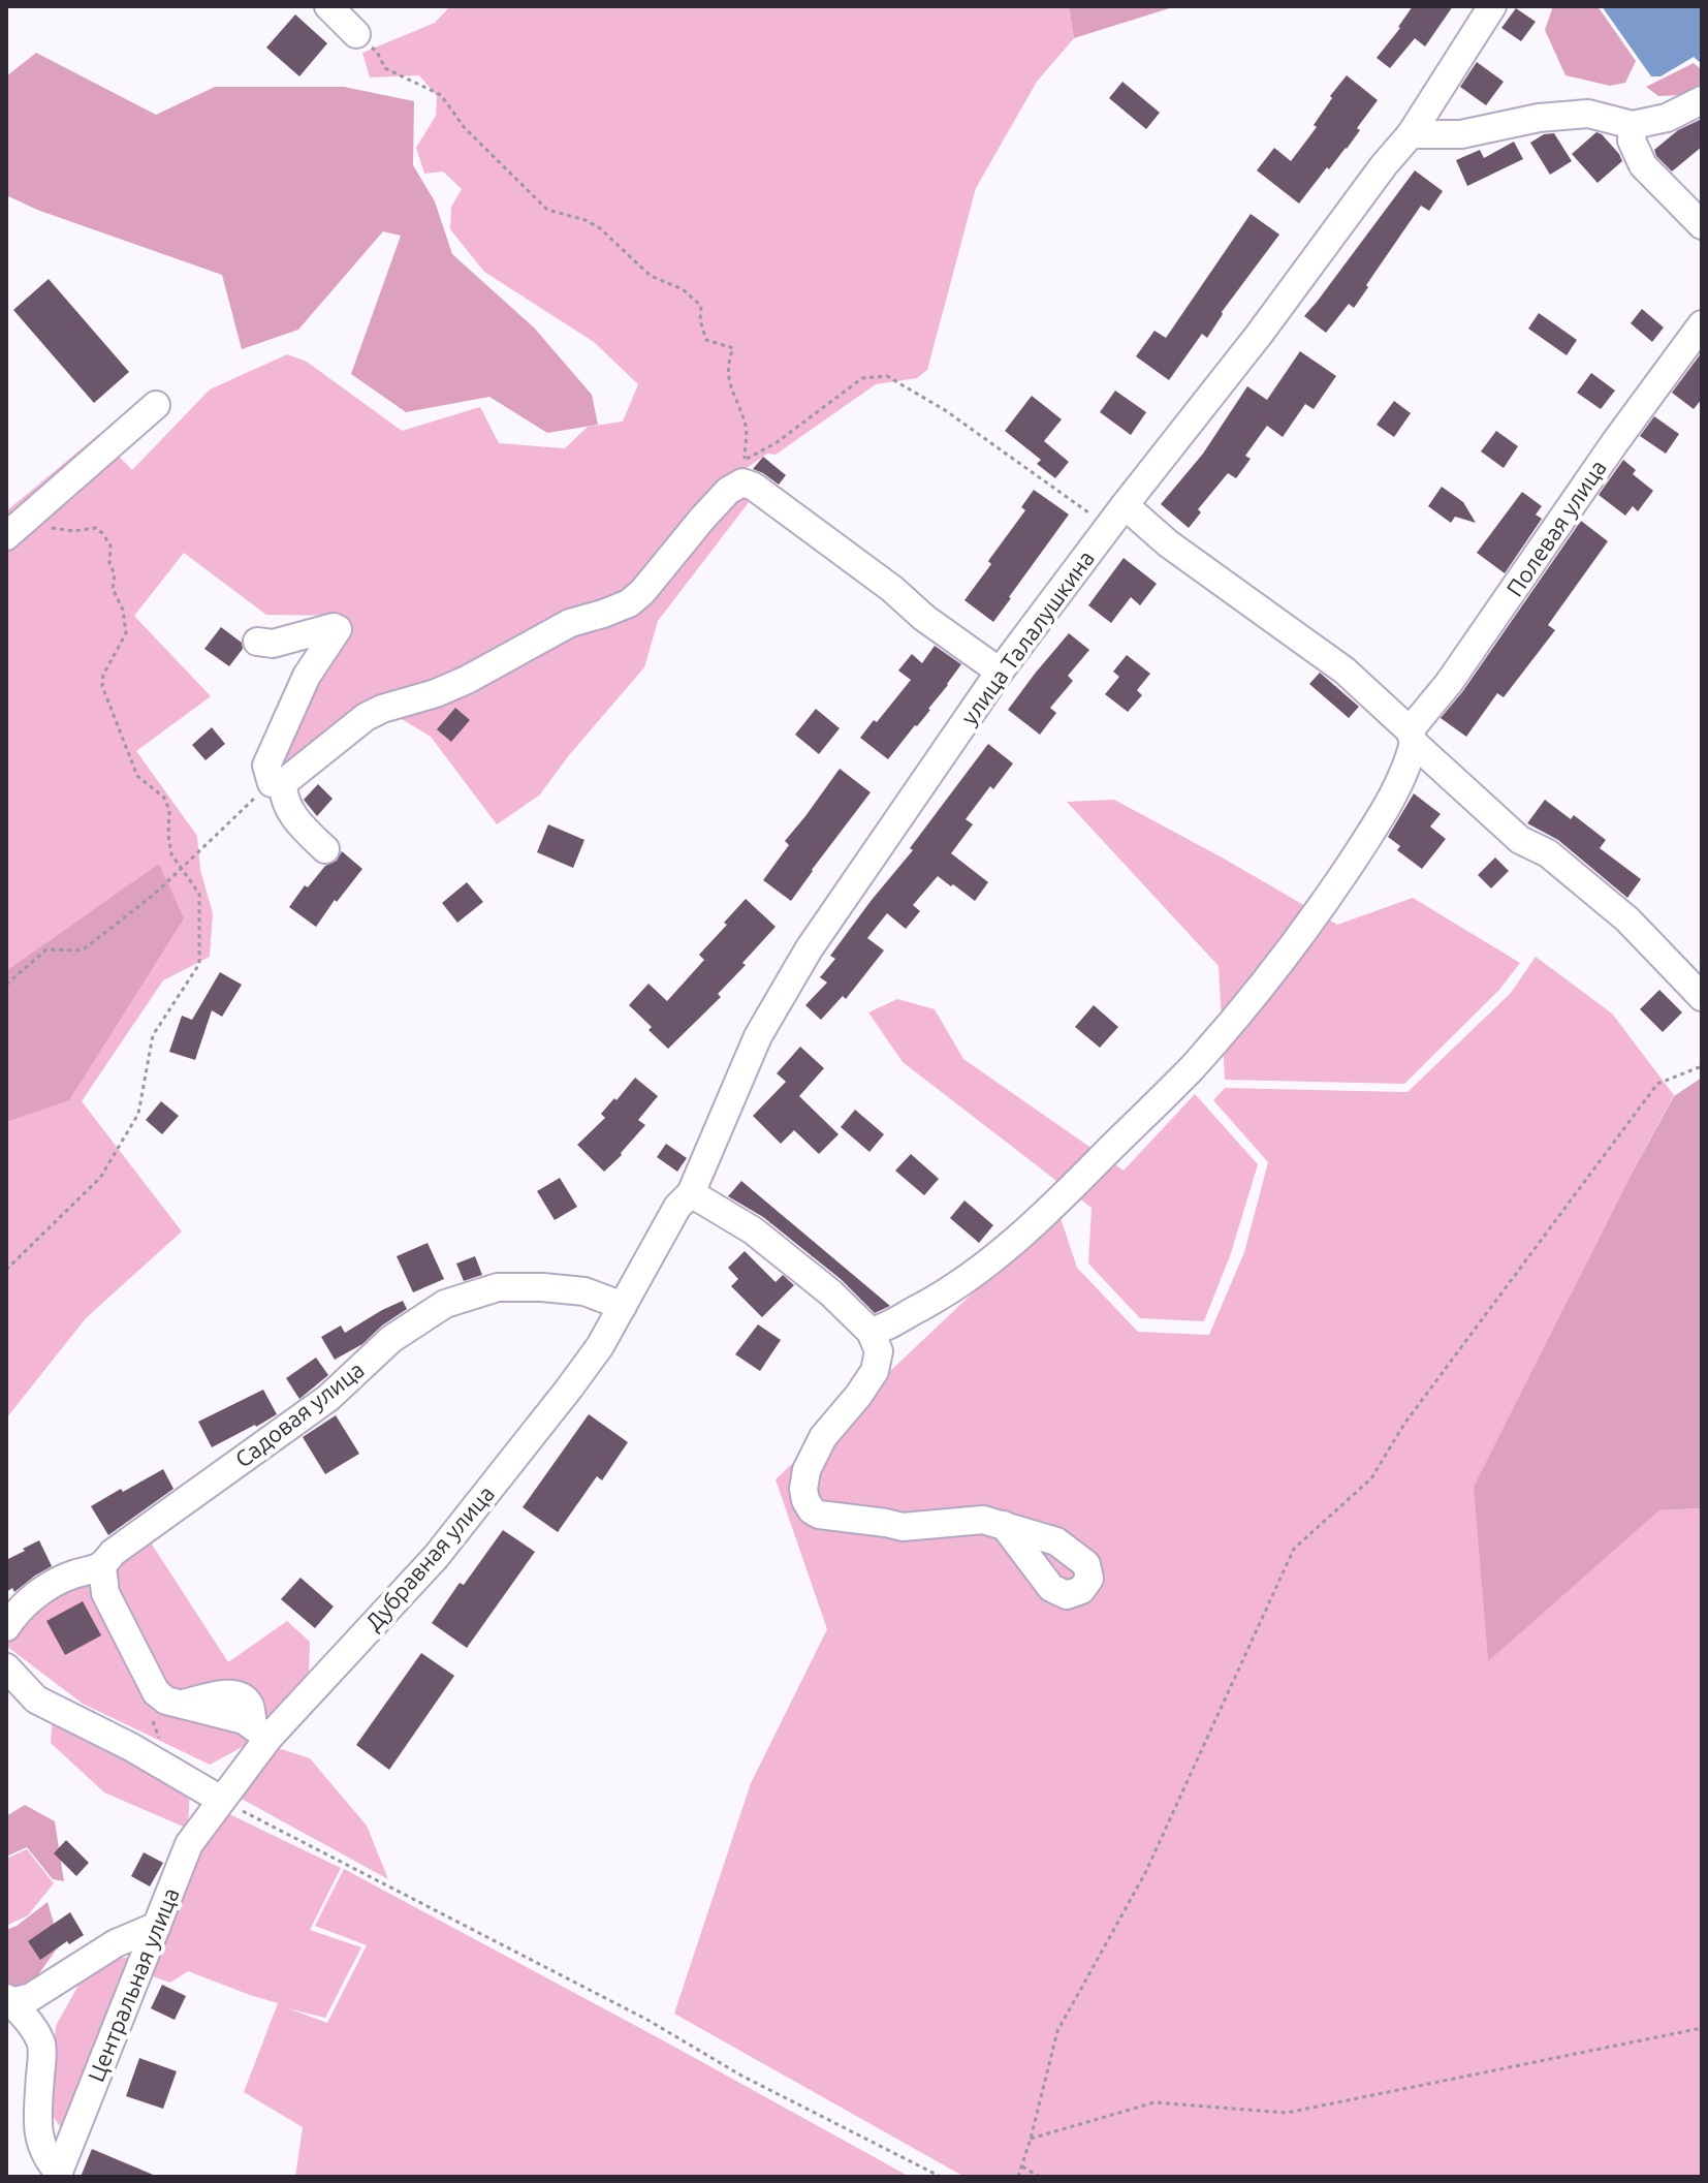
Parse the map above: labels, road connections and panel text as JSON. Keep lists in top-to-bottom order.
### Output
{
  "streets": {
    "street": [
      "Полевая улица",
      "улица Талалушкина",
      "Садовая улица",
      "Дубравная улица",
      "Центральная улица"
    ]
  },
  "crossings": [
    ["улица Талалушкина", "Садовая улица"],
    ["улица Талалушкина", "Дубравная улица"],
    ["Садовая улица", "Дубравная улица"],
    ["Дубравная улица", "Центральная улица"]
  ]
}
